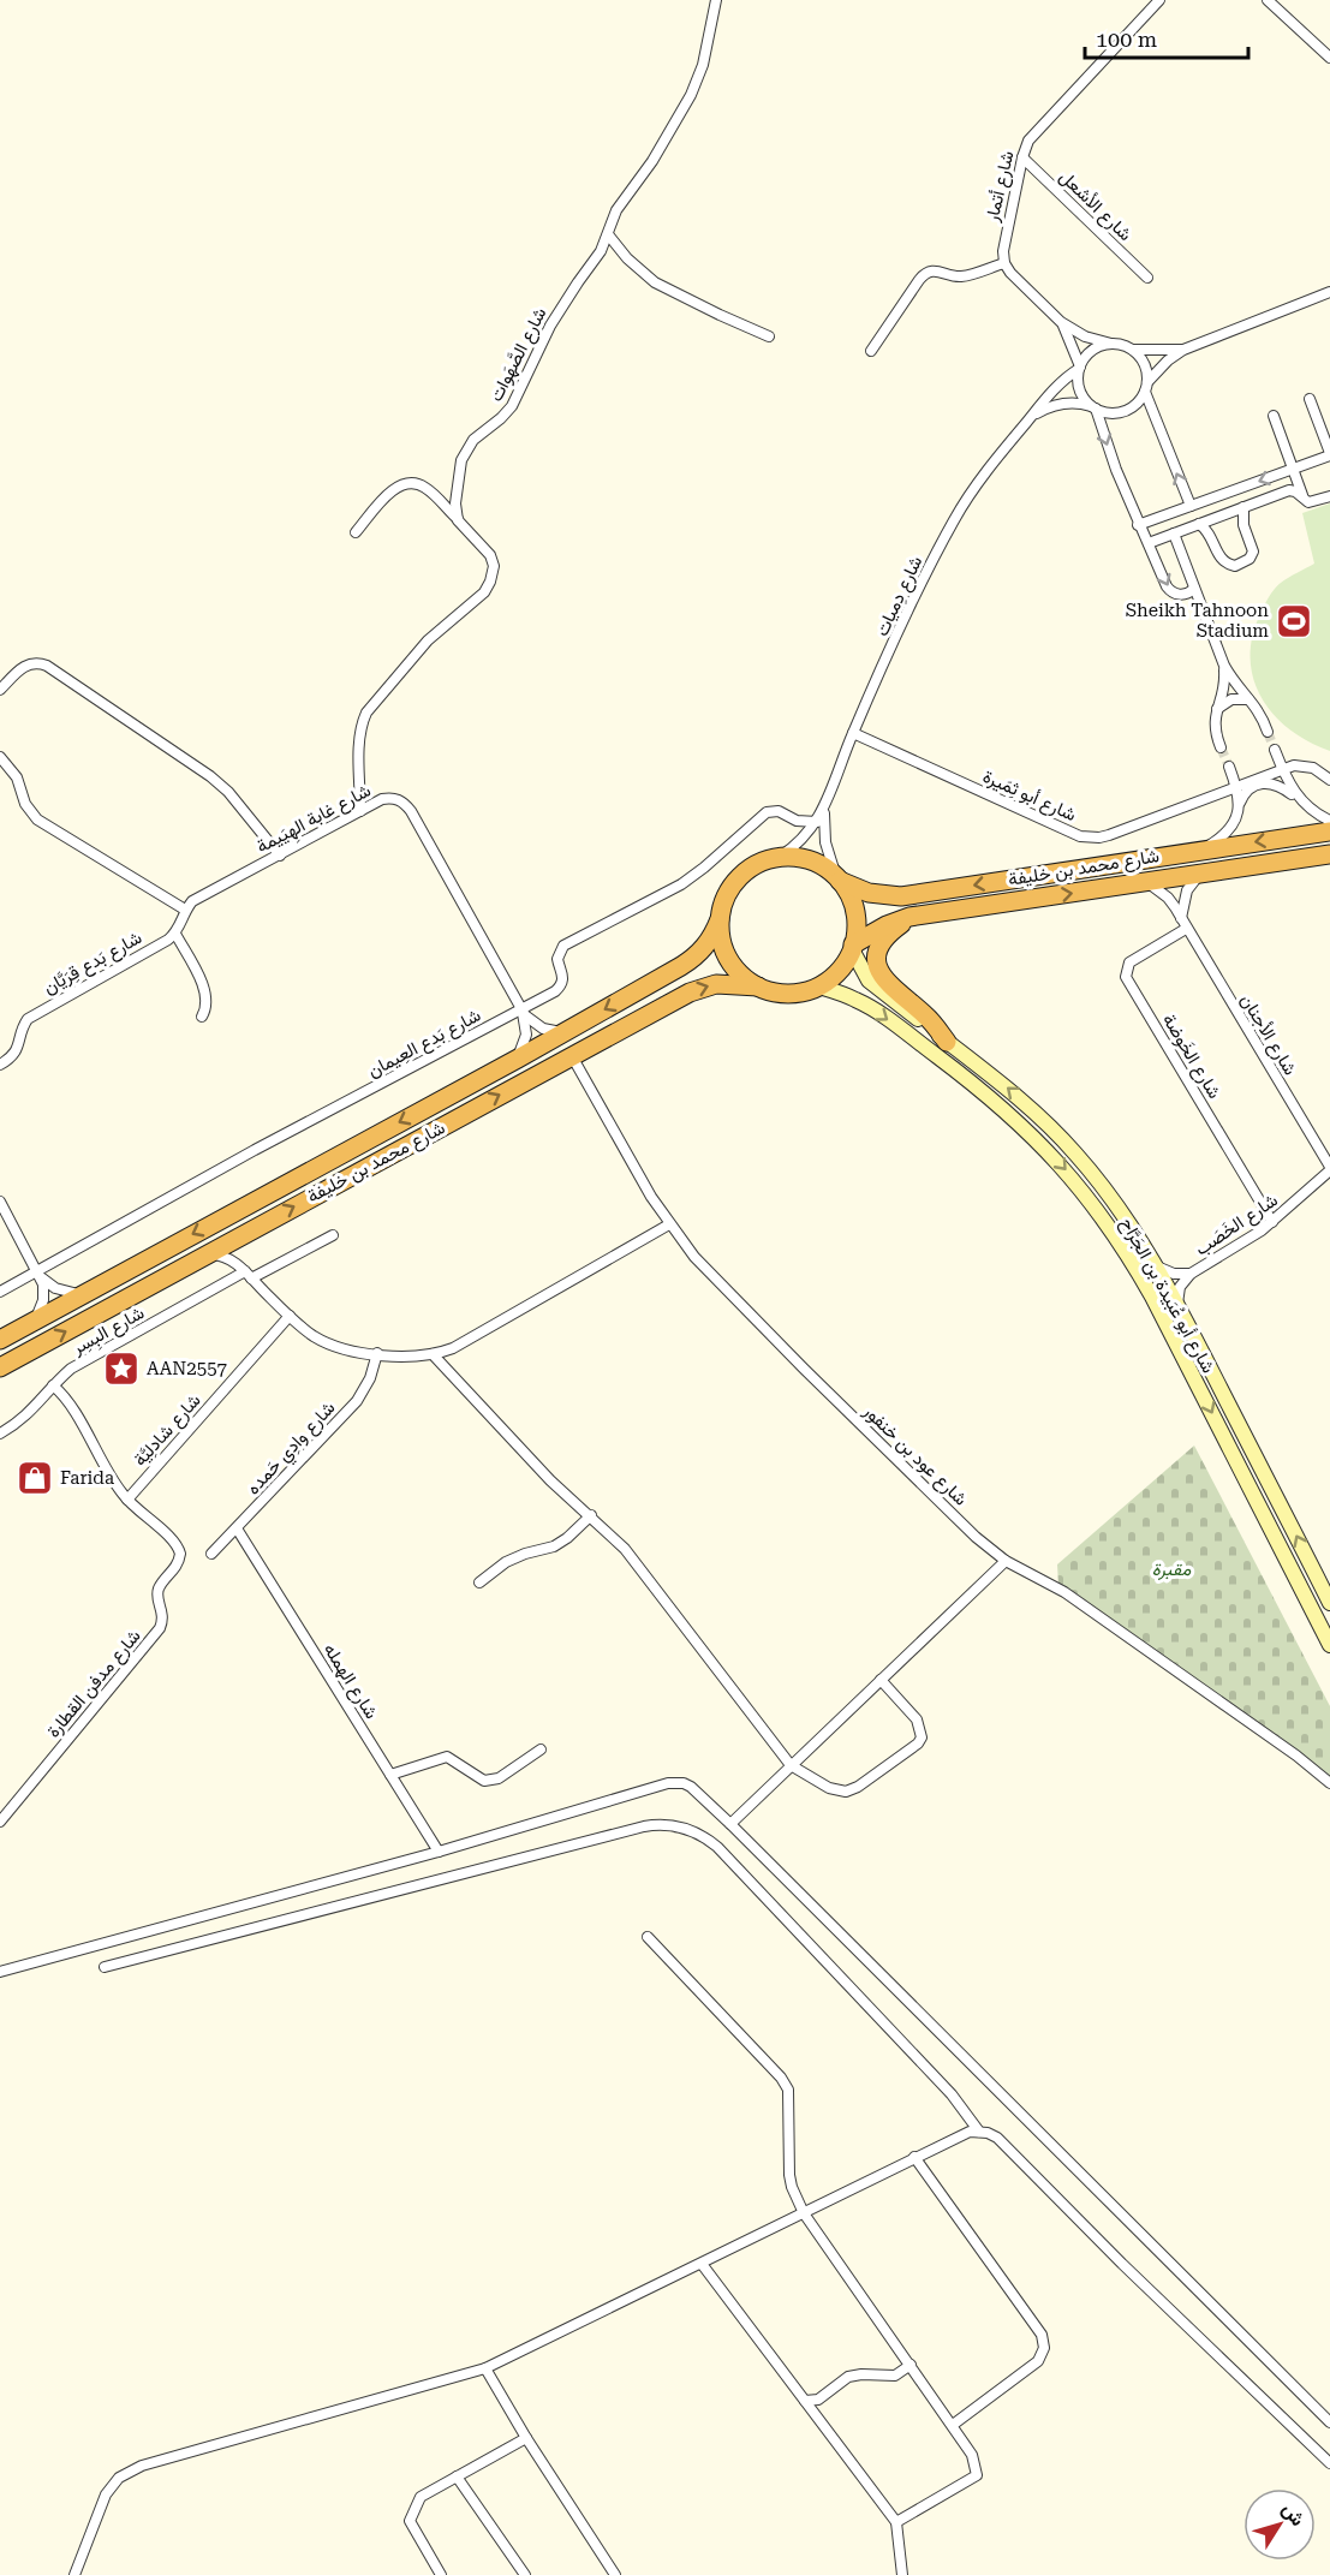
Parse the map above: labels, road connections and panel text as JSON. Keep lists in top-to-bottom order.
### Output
{
  "streets": {
    "highway": ["شارع محمد بن خليفة"],
    "main road": ["شارع أبو عُبَيدة بن الجَرَّاح"],
    "street": [
      "شارع أتمار",
      "شارع الأشعل",
      "شارع الصَّهَوات",
      "شارع دِميات",
      "شارع أبو ثِمَيرة",
      "شارع غابة الهِيَيمة",
      "شارع بَدع قِرَيَّان",
      "شارع الأجنان",
      "شارع بَدع العِيمان",
      "شارع الخَوضة",
      "شارع الخَصَب",
      "شارع البِسِر",
      "شارع شادلِيَّة",
      "شارع وادِي حَمده",
      "شارع عود بن خنفور",
      "شارع الهمله",
      "شارع مدفن القطارة"
    ]
  },
  "crossings": [
    ["شارع أتمار", "شارع الأشعل"],
    ["شارع دِميات", "شارع أبو ثِمَيرة"],
    ["شارع دِميات", "شارع محمد بن خليفة"],
    ["شارع دِميات", "شارع بَدع العِيمان"],
    ["شارع دِميات", "شارع أبو عُبَيدة بن الجَرَّاح"],
    ["شارع غابة الهِيَيمة", "شارع محمد بن خليفة"],
    ["شارع غابة الهِيَيمة", "شارع بَدع العِيمان"],
    ["شارع محمد بن خليفة", "شارع الأجنان"],
    ["شارع محمد بن خليفة", "شارع أبو عُبَيدة بن الجَرَّاح"],
    ["شارع محمد بن خليفة", "شارع عود بن خنفور"],
    ["شارع الأجنان", "شارع الخَوضة"],
    ["شارع الأجنان", "شارع الخَصَب"],
    ["شارع الخَوضة", "شارع الخَصَب"],
    ["شارع الخَصَب", "شارع أبو عُبَيدة بن الجَرَّاح"],
    ["شارع البِسِر", "شارع مدفن القطارة"],
    ["شارع شادلِيَّة", "شارع مدفن القطارة"],
    ["شارع وادِي حَمده", "شارع الهمله"]
  ],
  "parks": ["مقبرة"],
  "places": {
    "sports": ["Sheikh Tahnoon Stadium"],
    "place": ["AAN2557"],
    "shop": ["Farida"]
  },
  "scale_bar": "100 m",
  "north": "top right"
}
